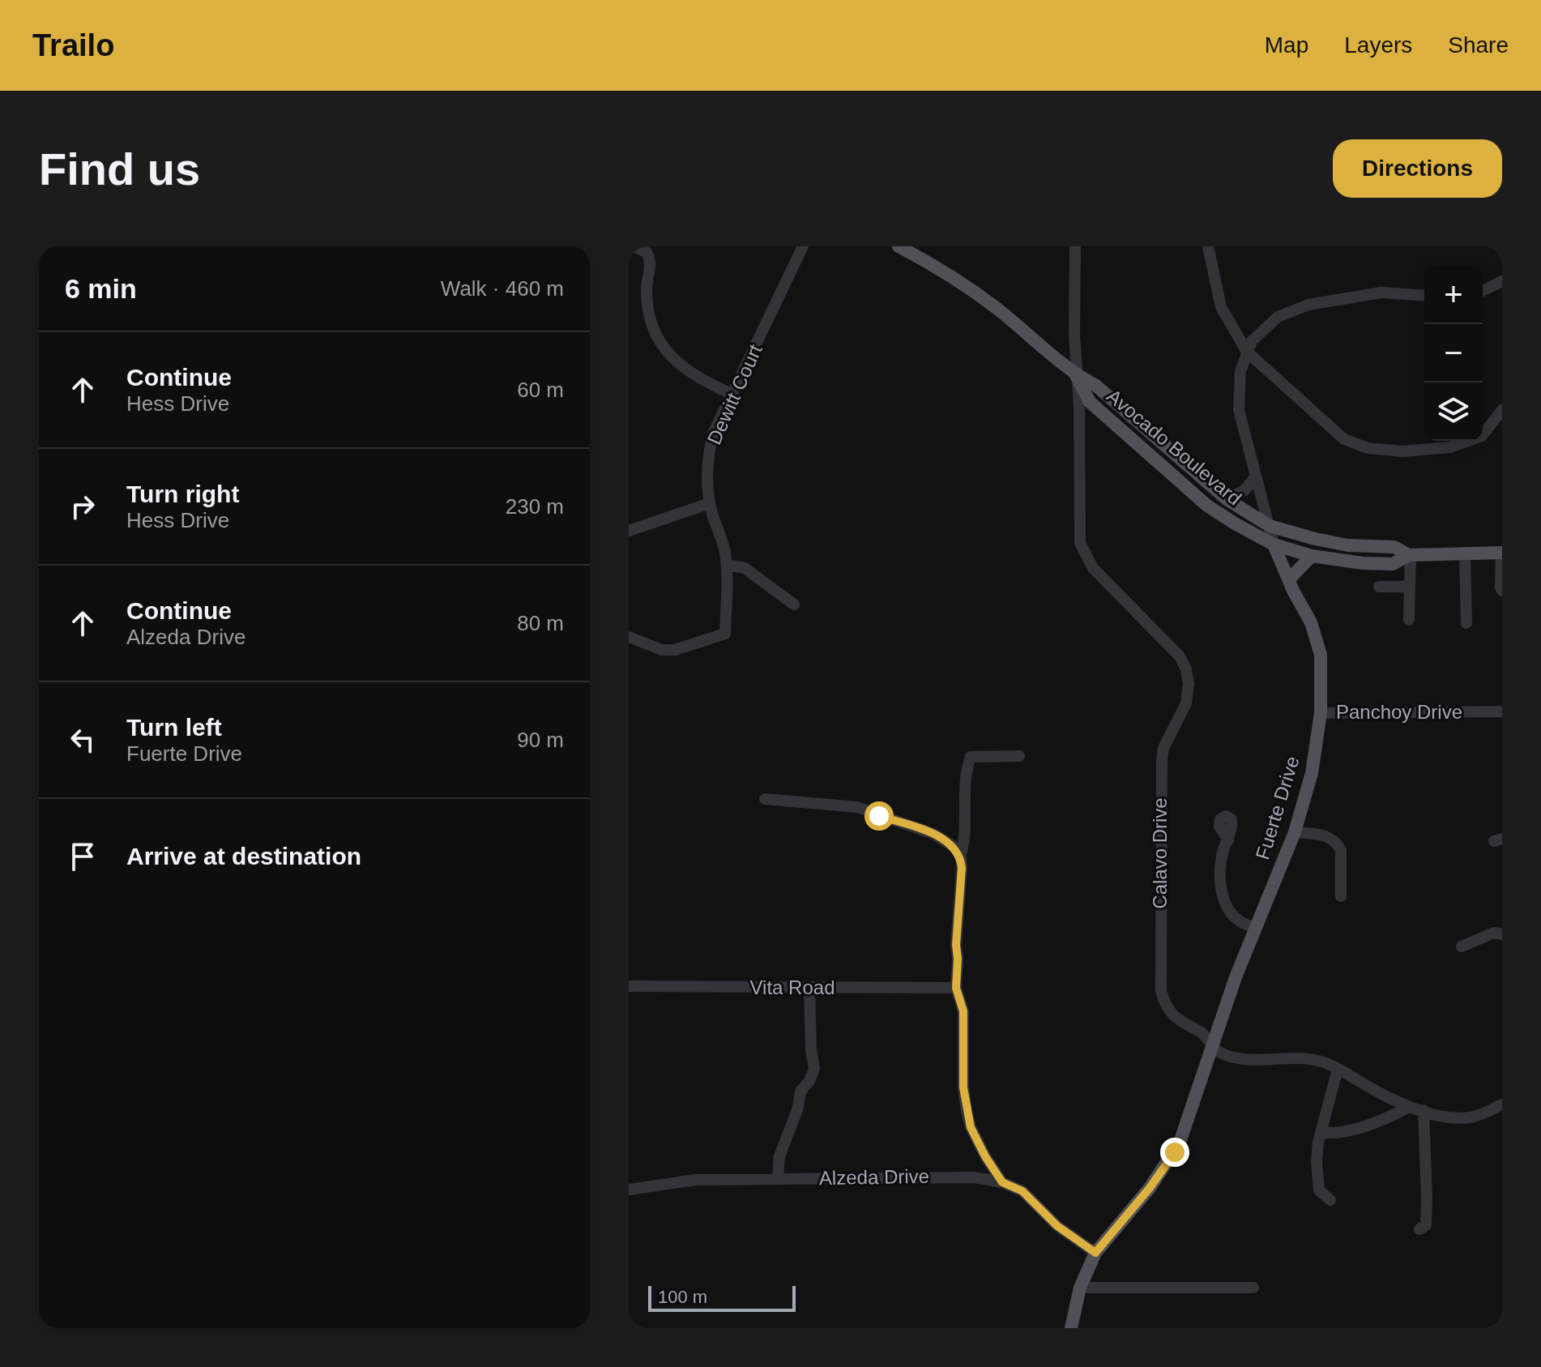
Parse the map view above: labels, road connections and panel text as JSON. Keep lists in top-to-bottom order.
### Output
{
  "streets": {
    "main road": ["Avocado Boulevard", "Fuerte Drive"],
    "street": [
      "Dewitt Court",
      "Panchoy Drive",
      "Calavo Drive",
      "Vita Road",
      "Alzeda Drive"
    ]
  },
  "crossings": [
    ["Avocado Boulevard", "Fuerte Drive"],
    ["Avocado Boulevard", "Calavo Drive"],
    ["Panchoy Drive", "Fuerte Drive"],
    ["Fuerte Drive", "Calavo Drive"],
    ["Fuerte Drive", "Alzeda Drive"]
  ],
  "scale_bar": "100 m",
  "page": {
    "header": "Trailo",
    "nav": ["Map", "Layers", "Share"],
    "buttons": "Directions",
    "title": "Find us",
    "heading": ["6 min", "Walk · 460 m"],
    "map_buttons": ["+", "−"],
    "list": [
      ["Continue", "Hess Drive", "60 m"],
      ["Turn right", "Hess Drive", "230 m"],
      ["Continue", "Alzeda Drive", "80 m"],
      ["Turn left", "Fuerte Drive", "90 m"],
      "Arrive at destination"
    ],
    "scale": "100 m"
  }
}
